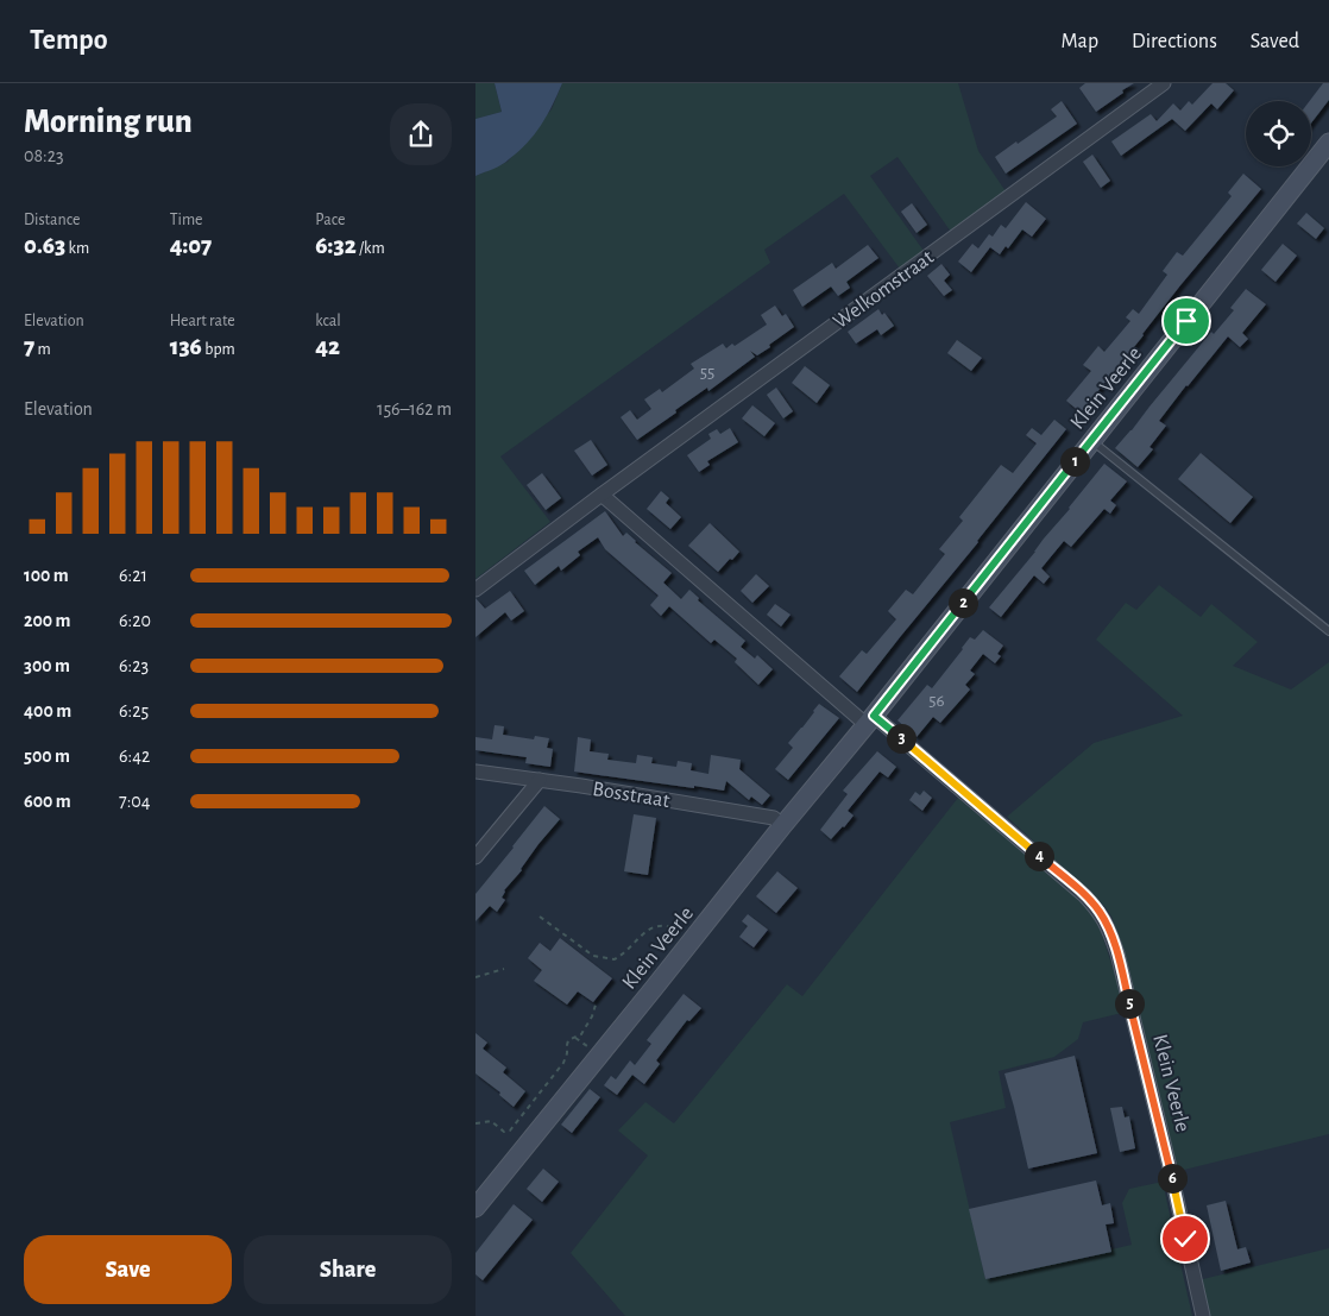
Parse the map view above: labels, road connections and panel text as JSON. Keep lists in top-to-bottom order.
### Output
{
  "streets": {
    "main road": ["Klein Veerle"],
    "street": ["Welkomstraat", "Bosstraat"]
  },
  "crossings": [
    ["Klein Veerle", "Bosstraat"]
  ],
  "house_numbers": ["55", "56"],
  "page": {
    "header": "Tempo",
    "nav": ["Map", "Directions", "Saved"],
    "heading": ["Morning run", "08:23"],
    "stats": [
      ["Distance", "0.63 km"],
      ["Time", "4:07"],
      ["Pace", "6:32 /km"],
      ["Elevation", "7 m"],
      ["Heart rate", "136 bpm"],
      ["kcal", "42"]
    ],
    "chart": ["Elevation", "156–162 m"],
    "pins": [
      "1",
      "2",
      "3",
      "4",
      "5",
      "6"
    ],
    "list": [
      {
        "name": "100 m",
        "note": "6:21"
      },
      {
        "name": "200 m",
        "note": "6:20"
      },
      {
        "name": "300 m",
        "note": "6:23"
      },
      {
        "name": "400 m",
        "note": "6:25"
      },
      {
        "name": "500 m",
        "note": "6:42"
      },
      {
        "name": "600 m",
        "note": "7:04"
      }
    ],
    "buttons": ["Save", "Share"]
  }
}
